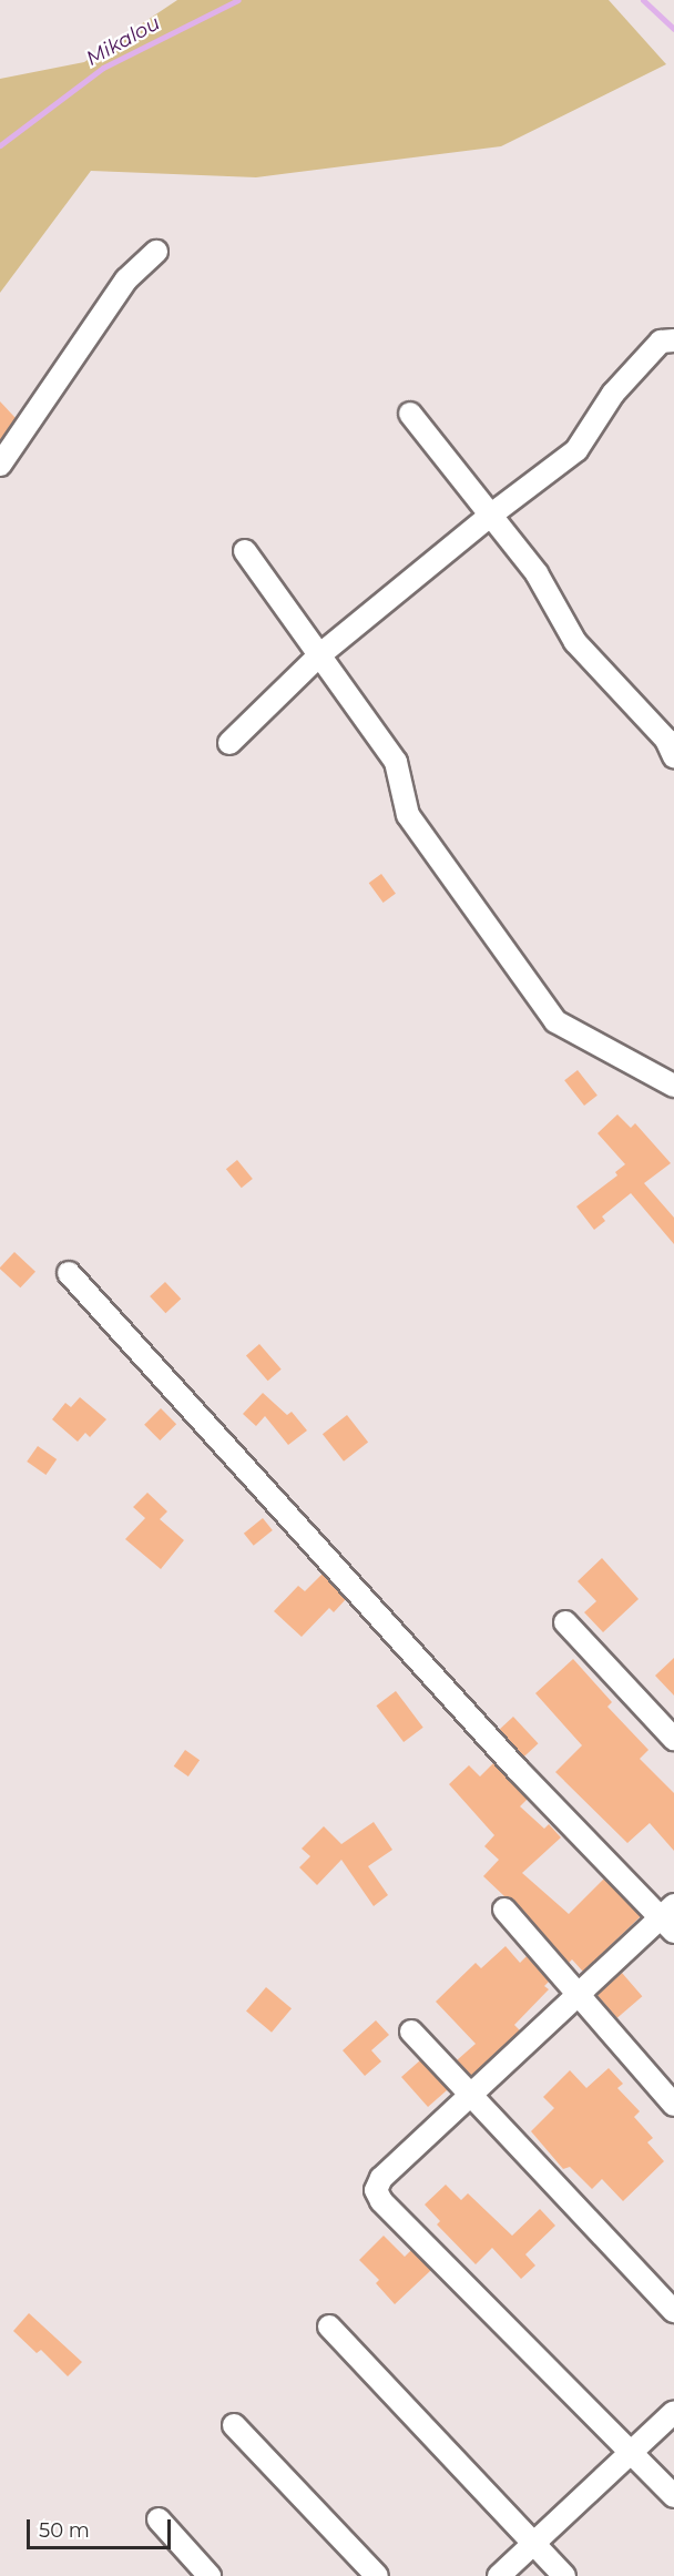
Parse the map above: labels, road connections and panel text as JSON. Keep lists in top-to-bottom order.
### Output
{
  "water": ["Mikalou"],
  "scale_bar": "50 m"
}
